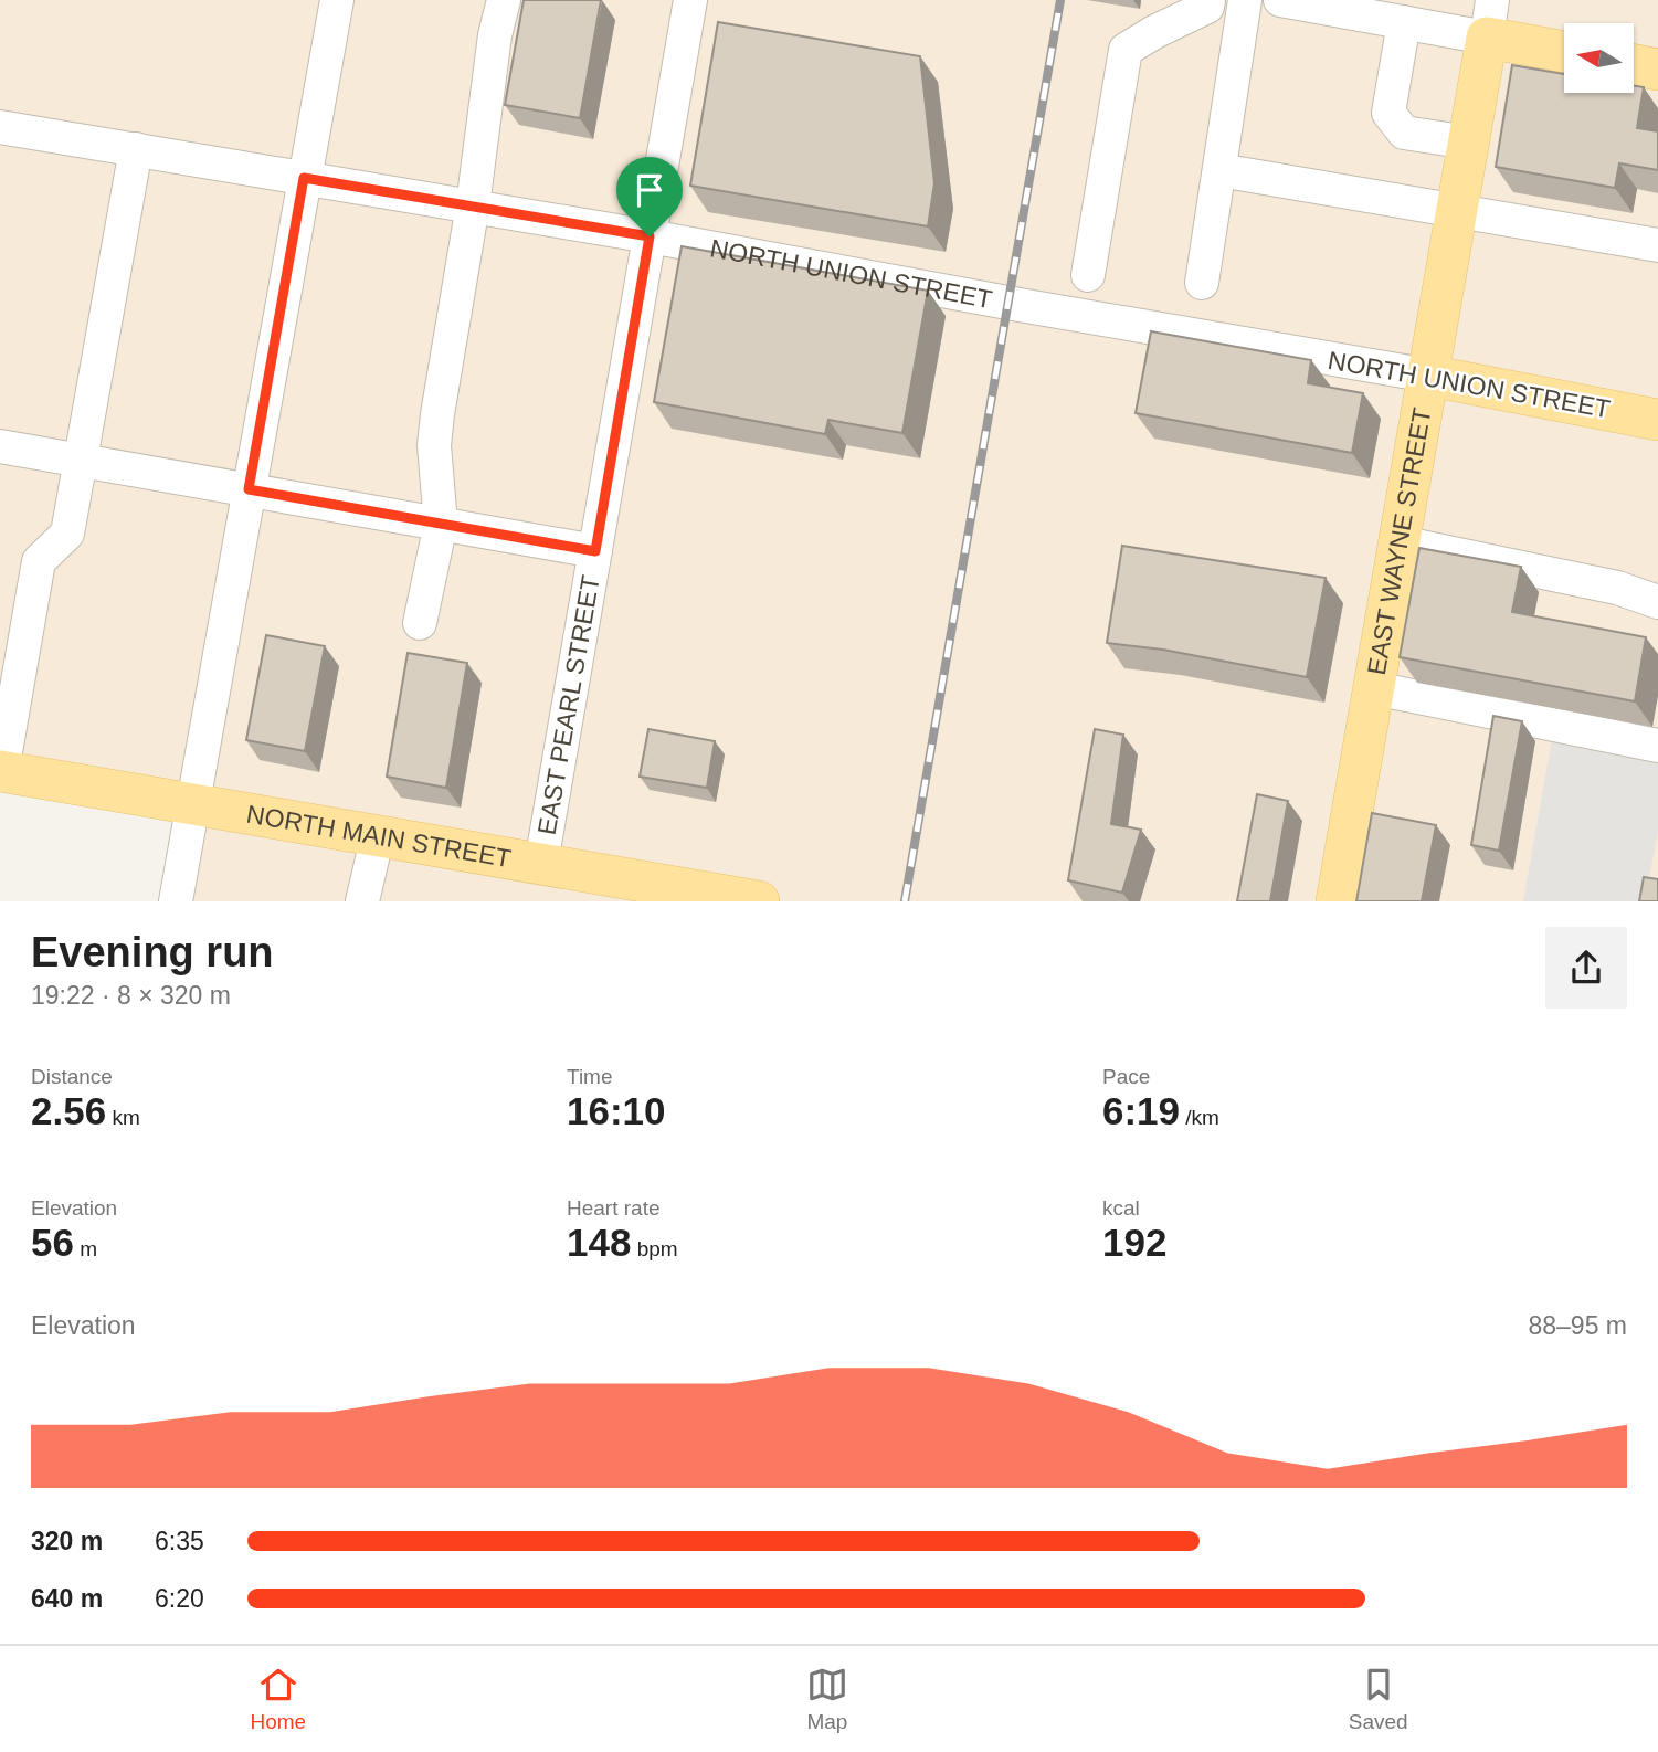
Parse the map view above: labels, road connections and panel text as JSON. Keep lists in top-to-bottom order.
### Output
{
  "streets": {
    "main road": ["NORTH UNION STREET", "EAST WAYNE STREET", "NORTH MAIN STREET"],
    "street": ["EAST PEARL STREET"]
  },
  "crossings": [
    ["NORTH UNION STREET", "EAST WAYNE STREET"],
    ["NORTH UNION STREET", "EAST PEARL STREET"],
    ["EAST PEARL STREET", "NORTH MAIN STREET"]
  ],
  "north": "left",
  "page": {
    "heading": ["Evening run", "19:22 · 8 × 320 m"],
    "stats": [
      ["Distance", "2.56 km"],
      ["Time", "16:10"],
      ["Pace", "6:19 /km"],
      ["Elevation", "56 m"],
      ["Heart rate", "148 bpm"],
      ["kcal", "192"]
    ],
    "chart": ["Elevation", "88–95 m"],
    "list": [
      {
        "name": "320 m",
        "note": "6:35"
      },
      {
        "name": "640 m",
        "note": "6:20"
      }
    ],
    "tabs": ["Home", "Map", "Saved"]
  }
}
